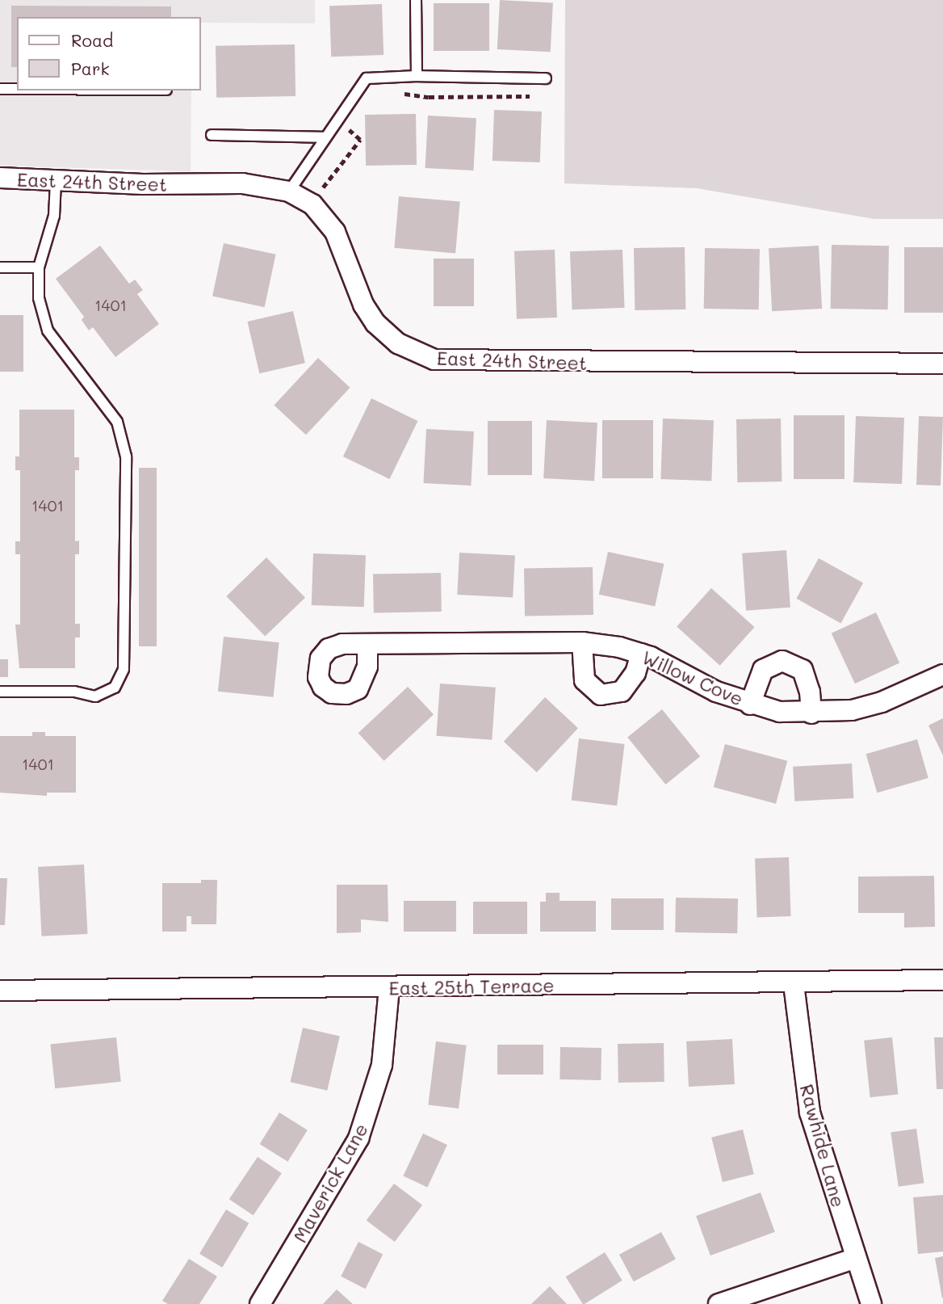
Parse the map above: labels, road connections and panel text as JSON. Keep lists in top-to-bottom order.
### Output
{
  "streets": {
    "street": [
      "East 24th Street",
      "Willow Cove",
      "East 25th Terrace",
      "Rawhide Lane",
      "Maverick Lane"
    ]
  },
  "crossings": [
    ["East 25th Terrace", "Rawhide Lane"],
    ["East 25th Terrace", "Maverick Lane"]
  ],
  "house_numbers": ["1401", "1401", "1401"],
  "legend": ["Road", "Park"]
}
